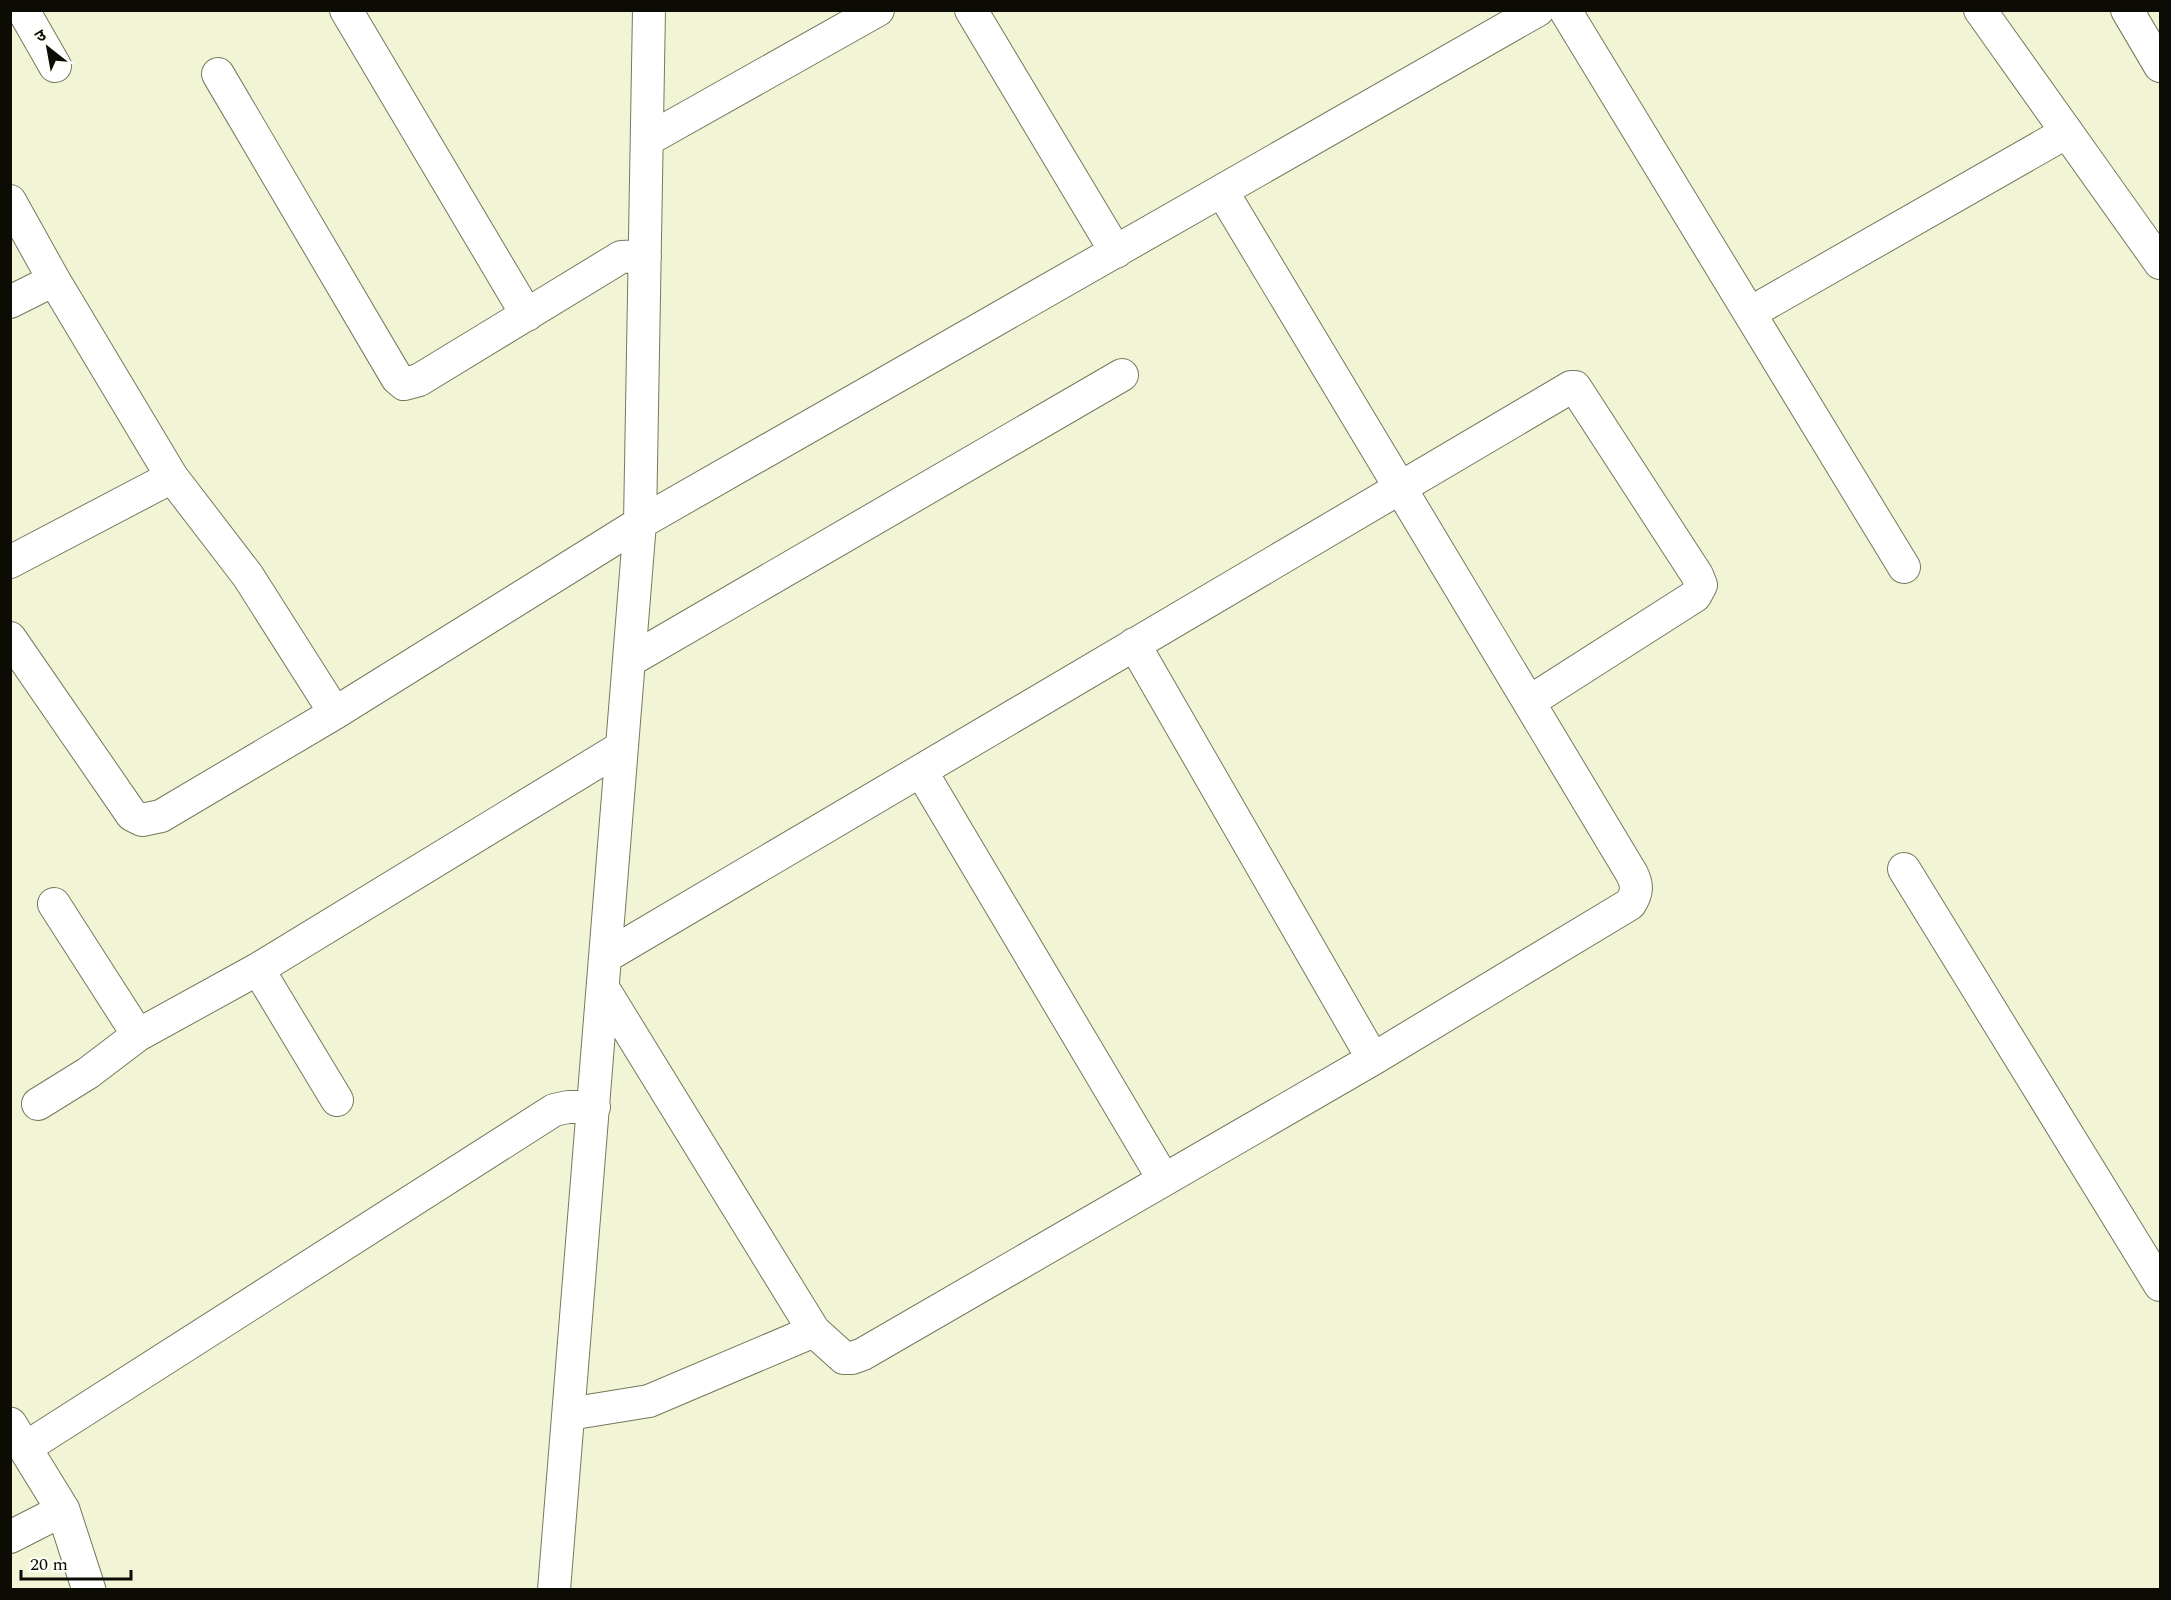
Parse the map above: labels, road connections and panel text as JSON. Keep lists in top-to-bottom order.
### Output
{
  "scale_bar": "20 m",
  "north": "top left"
}
